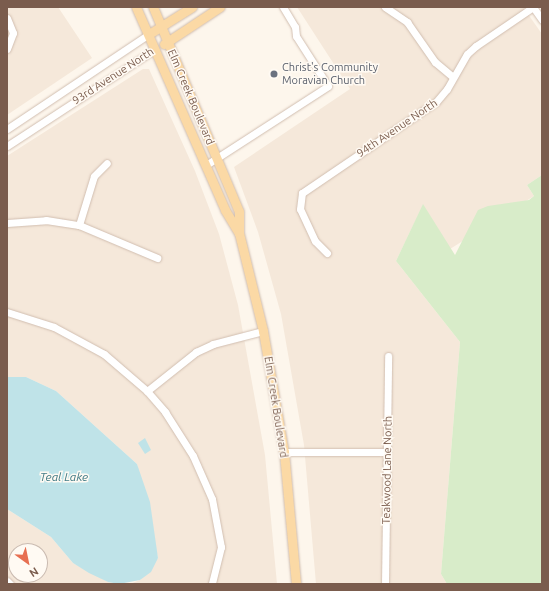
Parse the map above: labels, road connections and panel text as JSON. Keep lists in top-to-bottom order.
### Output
{
  "streets": {
    "main road": ["93rd Avenue North", "Elm Creek Boulevard"],
    "street": ["94th Avenue North", "Teakwood Lane North"]
  },
  "crossings": [
    ["93rd Avenue North", "Elm Creek Boulevard"]
  ],
  "water": ["Teal Lake"],
  "places": ["Christ's Community Moravian Church"],
  "north": "bottom right"
}
